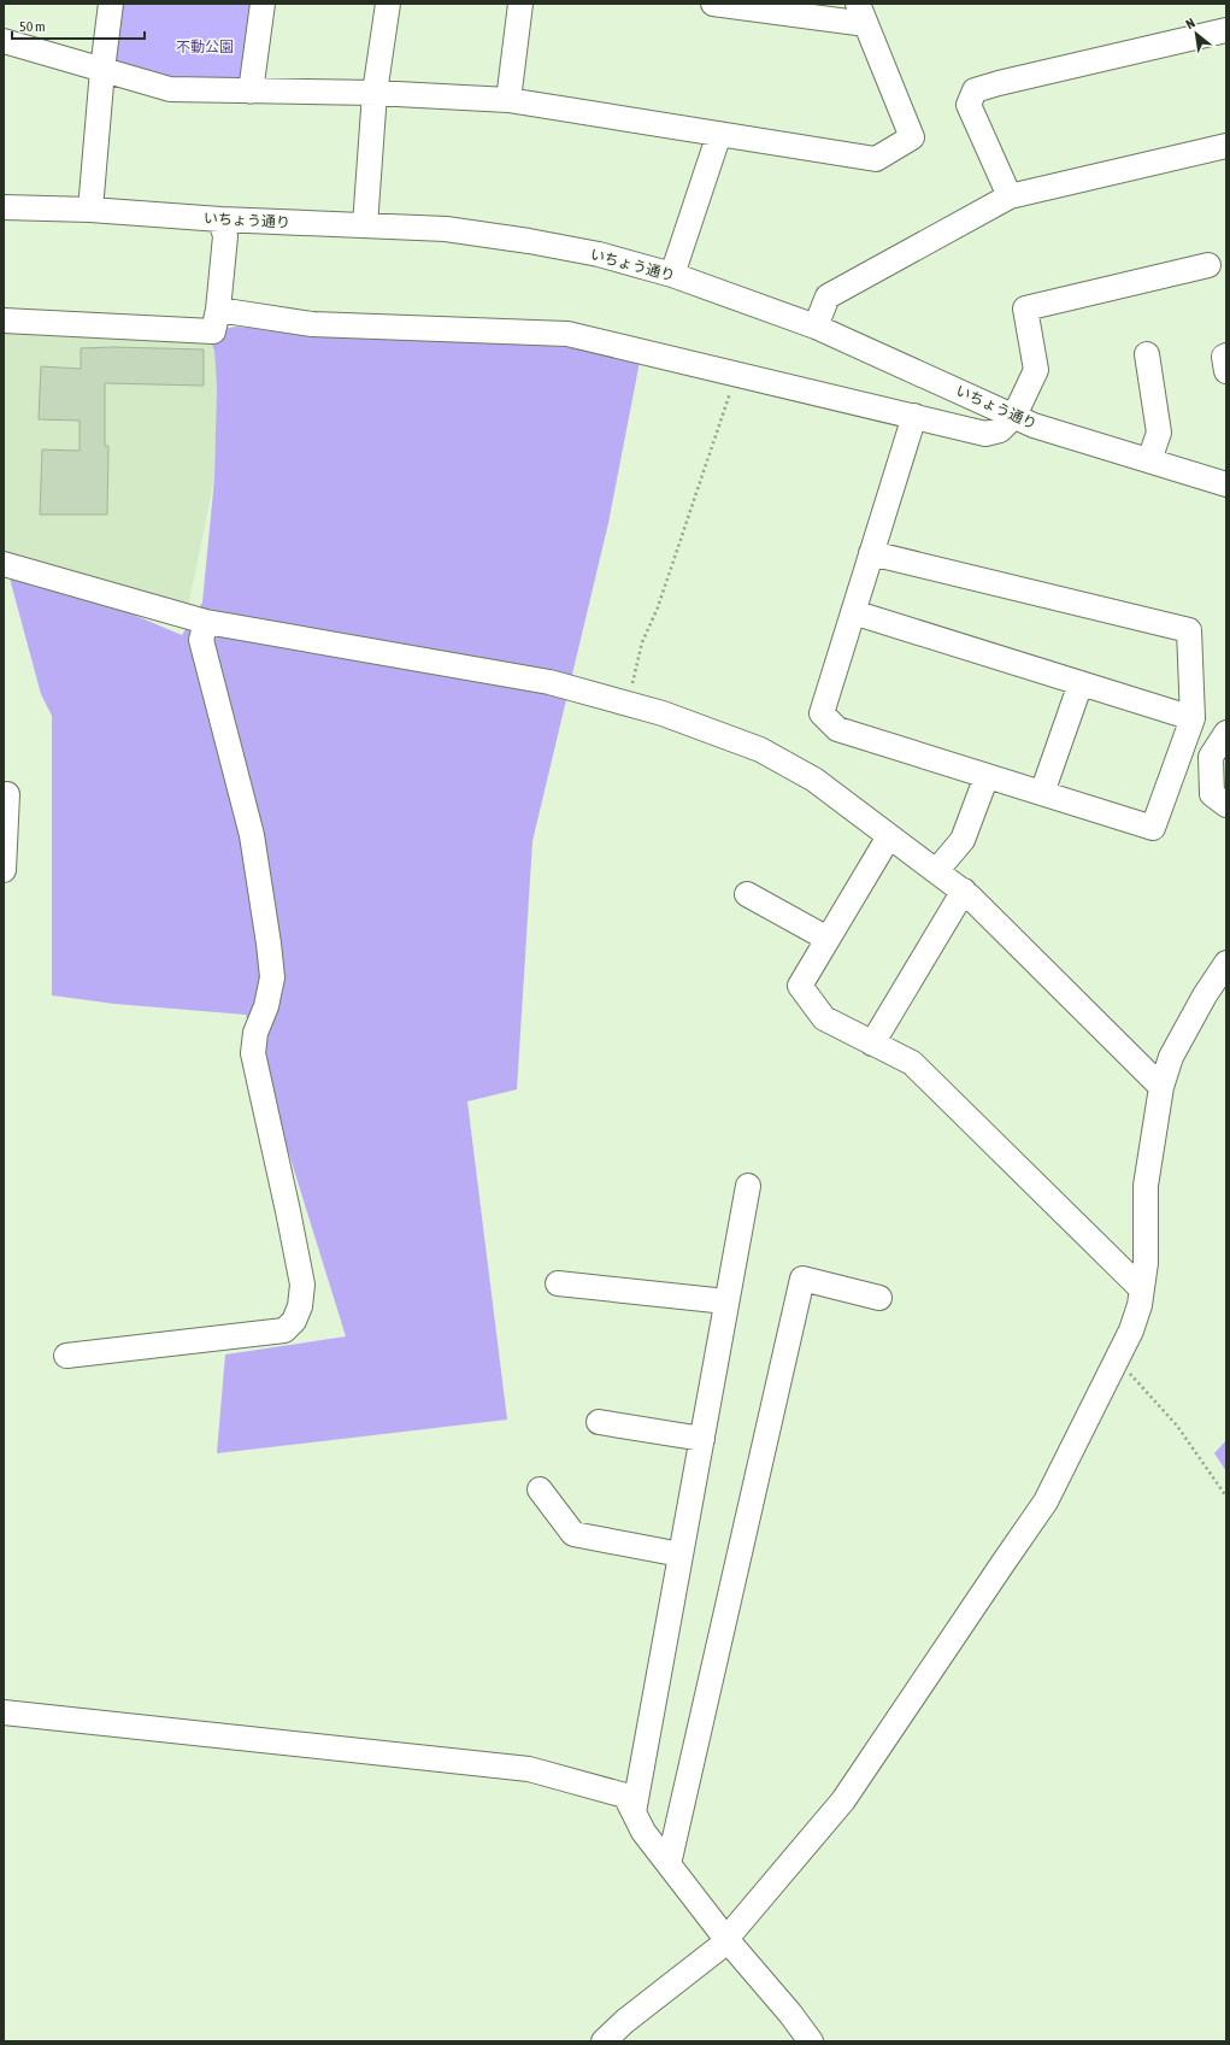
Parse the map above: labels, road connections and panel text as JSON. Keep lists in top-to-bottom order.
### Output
{
  "streets": {
    "street": ["いちょう通り"]
  },
  "parks": ["不動公園"],
  "scale_bar": "50 m",
  "north": "top left"
}
